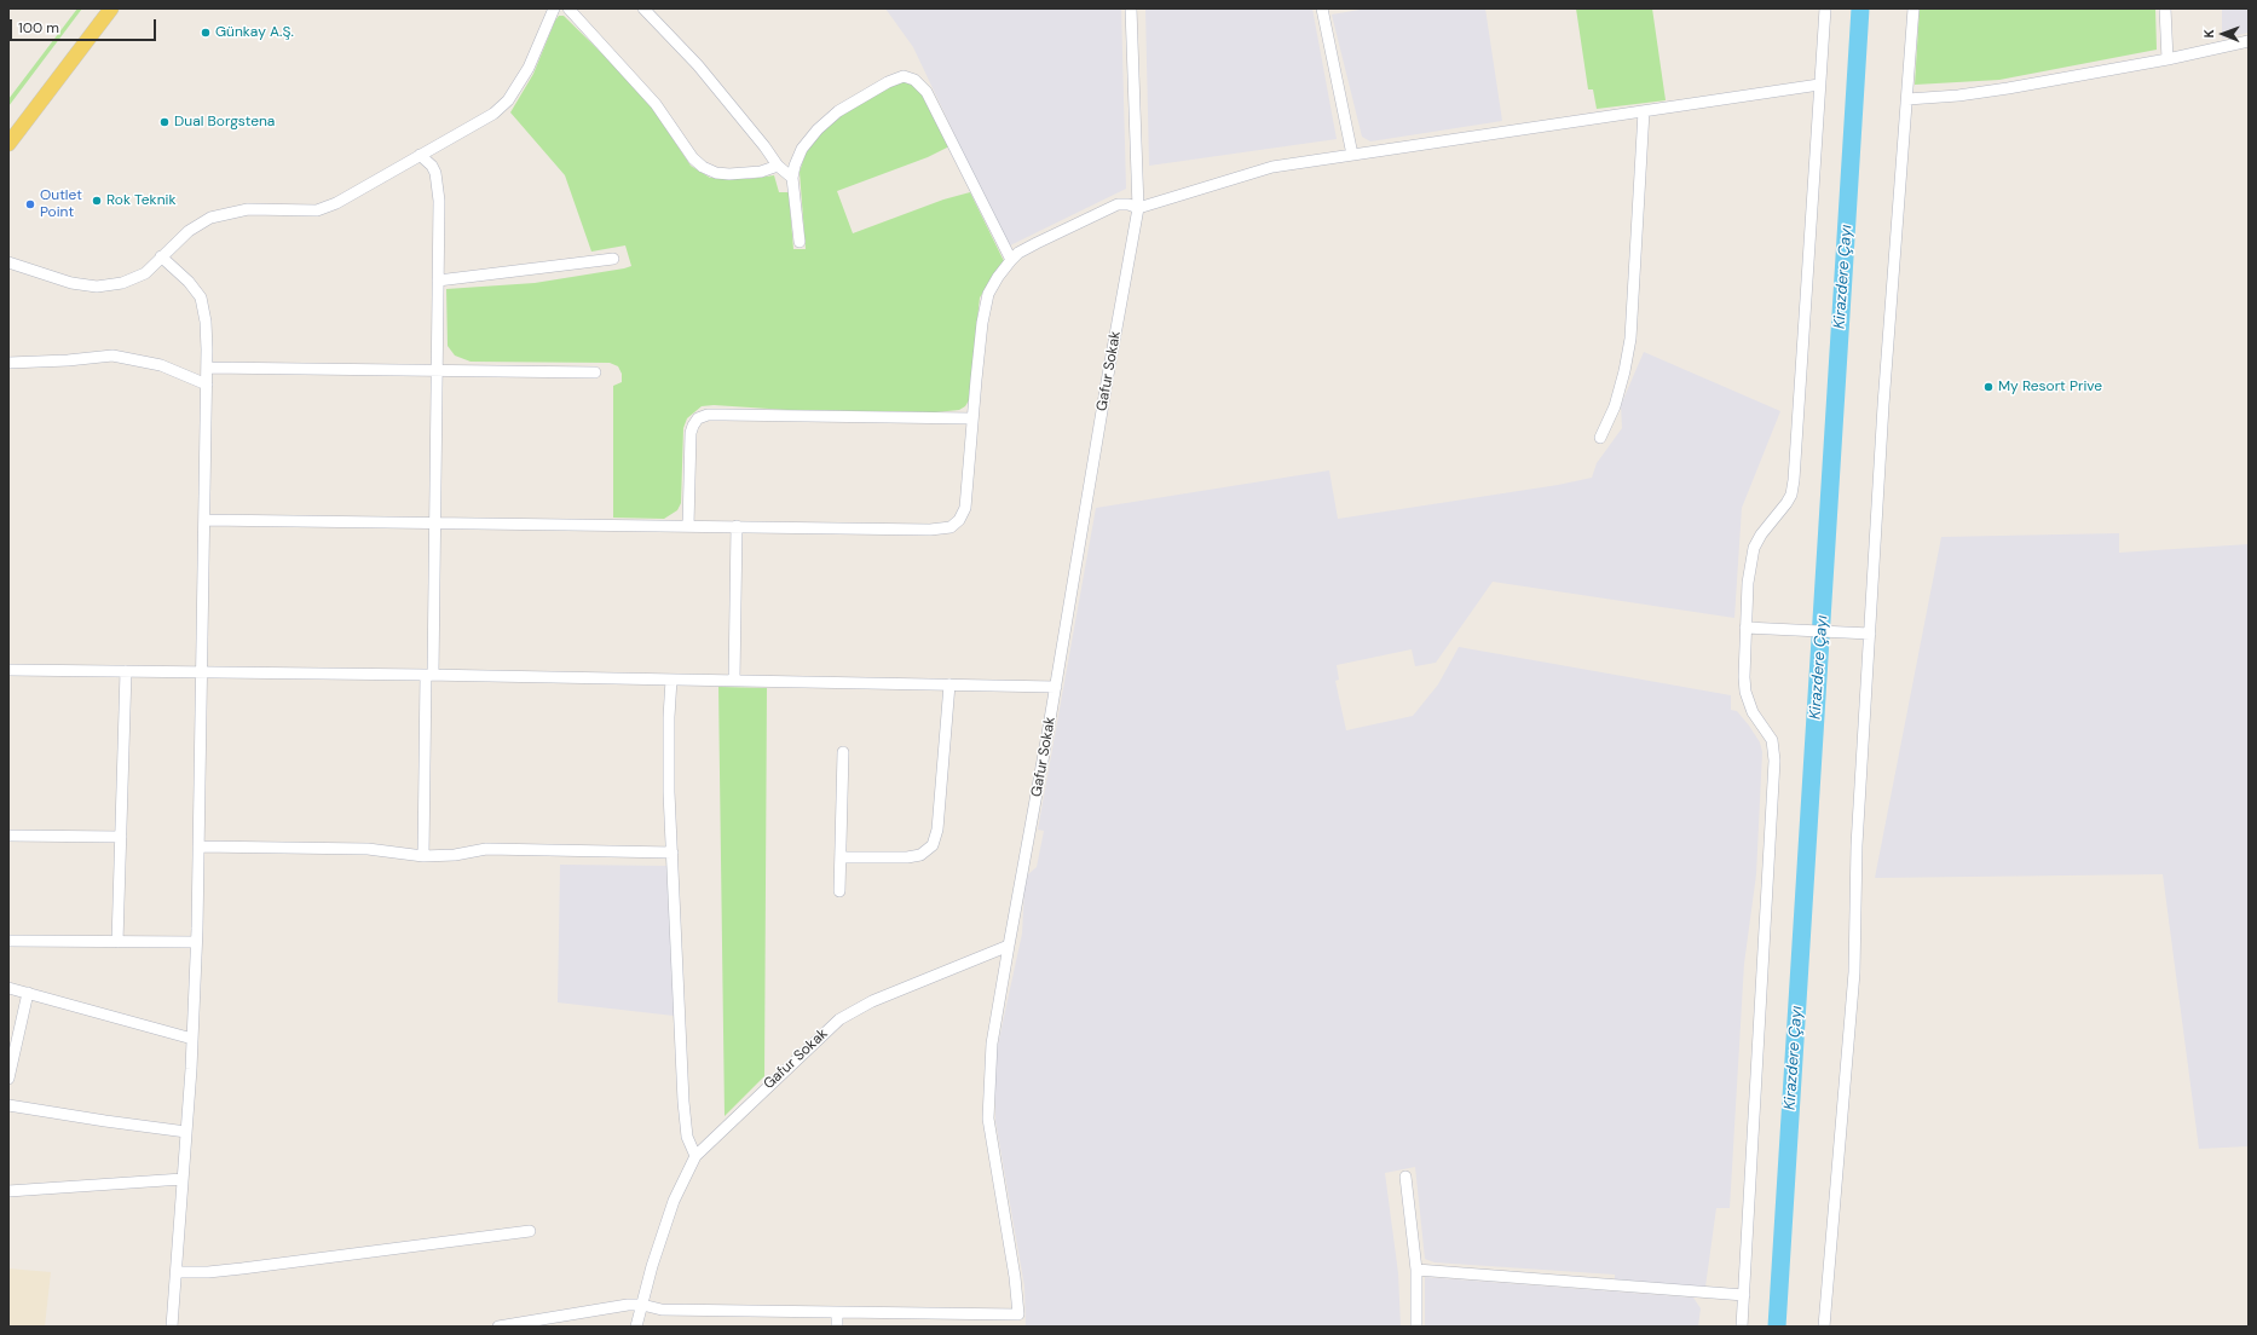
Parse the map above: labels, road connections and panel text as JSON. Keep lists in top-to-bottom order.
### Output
{
  "streets": {
    "street": ["Gafur Sokak"]
  },
  "water": ["Kirazdere Çayı"],
  "places": [
    "Günkay A.Ş.",
    "Dual Borgstena",
    "Rok Teknik",
    "Outlet Point",
    "My Resort Prive"
  ],
  "scale_bar": "100 m",
  "north": "left"
}
